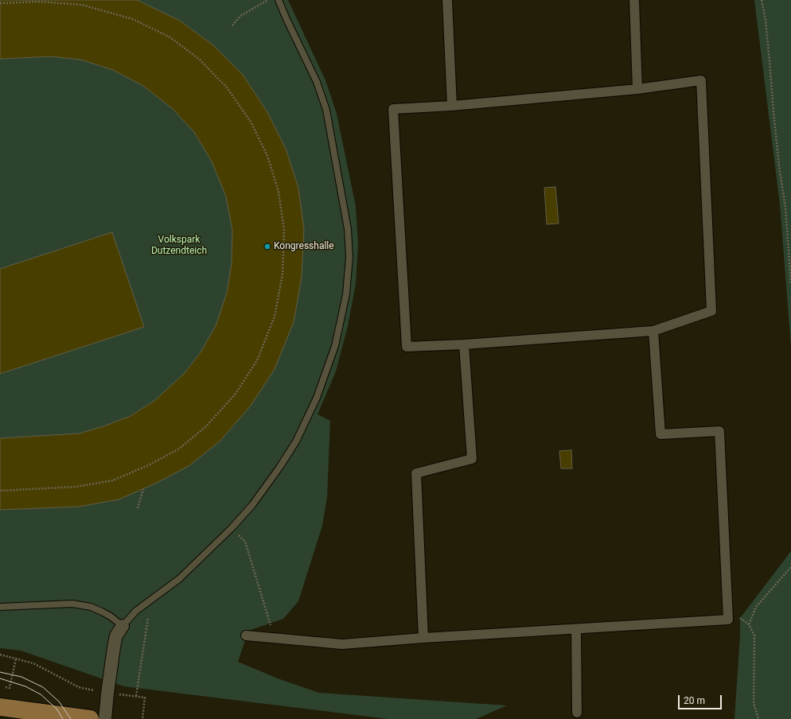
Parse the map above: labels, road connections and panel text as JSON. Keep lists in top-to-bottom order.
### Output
{
  "parks": ["Volkspark Dutzendteich"],
  "places": ["Kongresshalle"],
  "scale_bar": "20 m"
}
